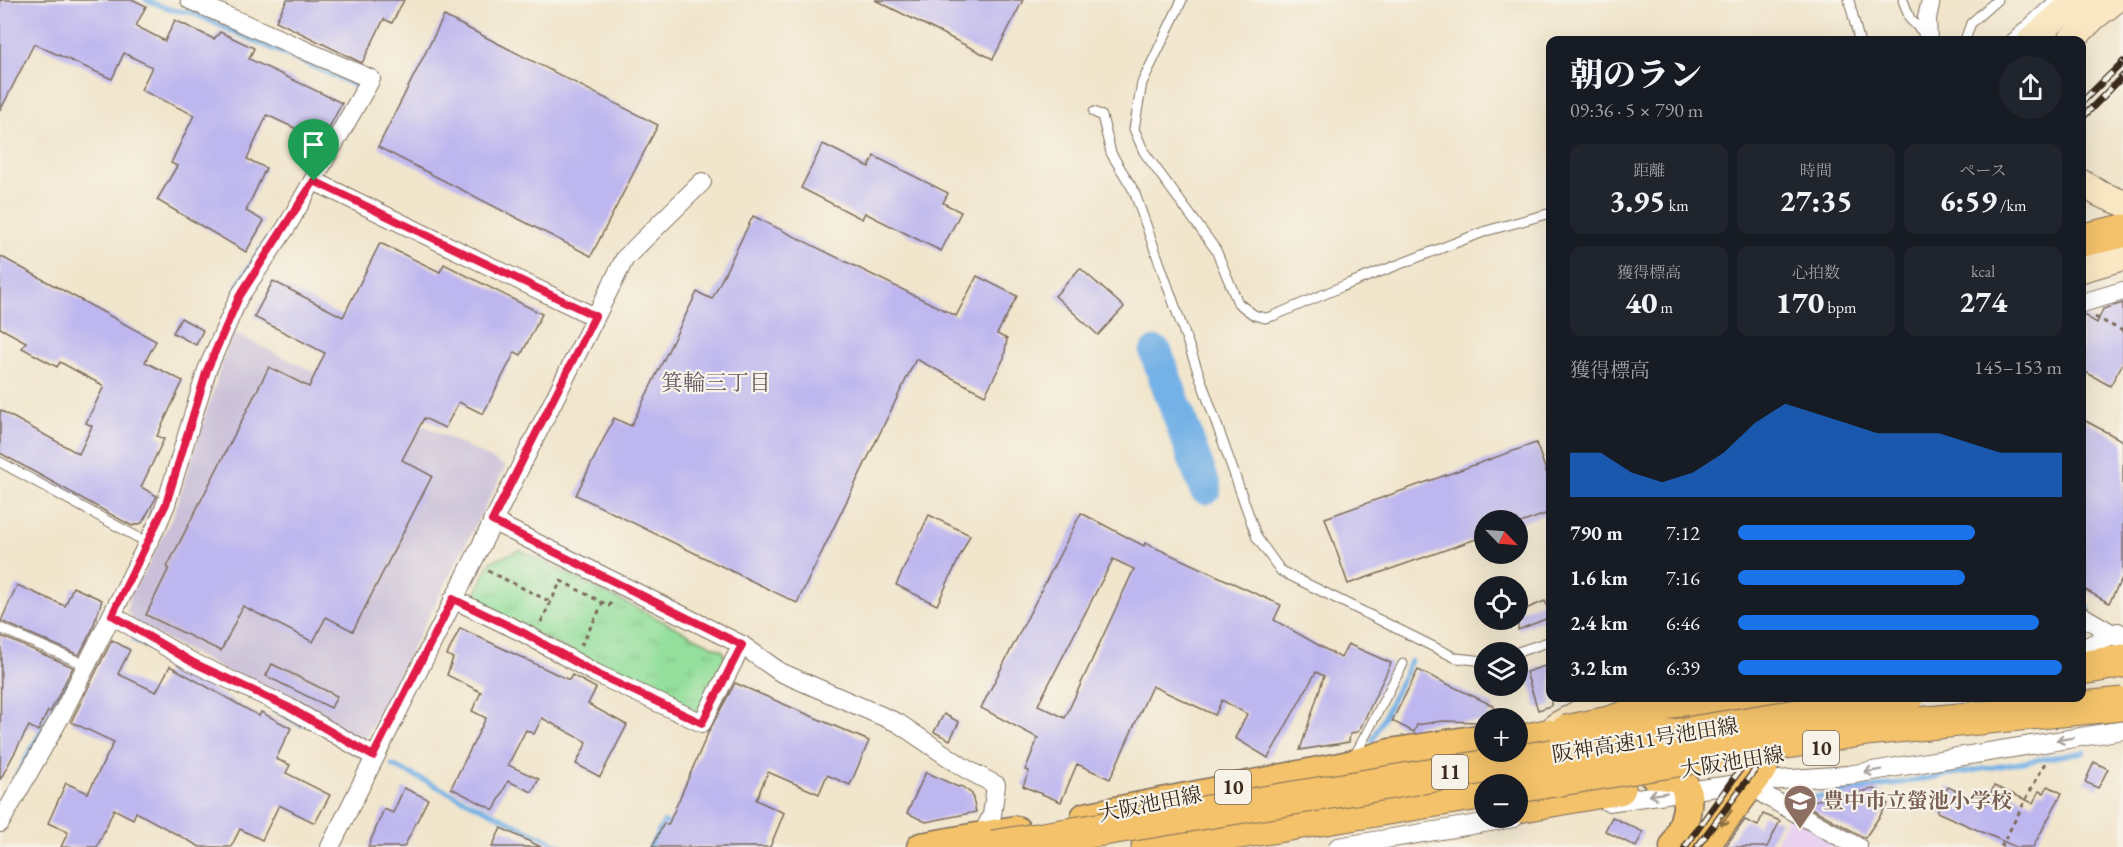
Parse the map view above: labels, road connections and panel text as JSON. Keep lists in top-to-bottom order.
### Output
{
  "streets": {
    "highway": ["阪神高速11号池田線", "11"],
    "main road": ["10", "大阪池田線"]
  },
  "crossings": [
    ["阪神高速11号池田線", "大阪池田線"],
    ["阪神高速11号池田線", "11"]
  ],
  "districts": ["箕輪三丁目"],
  "places": {
    "school or university": ["豊中市立螢池小学校"]
  },
  "north": "bottom right",
  "page": {
    "heading": ["朝のラン", "09:36 · 5 × 790 m"],
    "stats": [
      ["距離", "3.95 km"],
      ["時間", "27:35"],
      ["ペース", "6:59 /km"],
      ["獲得標高", "40 m"],
      ["心拍数", "170 bpm"],
      ["kcal", "274"]
    ],
    "chart": ["獲得標高", "145–153 m"],
    "map_buttons": ["+", "−"],
    "list": [
      {
        "name": "790 m",
        "note": "7:12"
      },
      {
        "name": "1.6 km",
        "note": "7:16"
      },
      {
        "name": "2.4 km",
        "note": "6:46"
      },
      {
        "name": "3.2 km",
        "note": "6:39"
      }
    ]
  }
}
